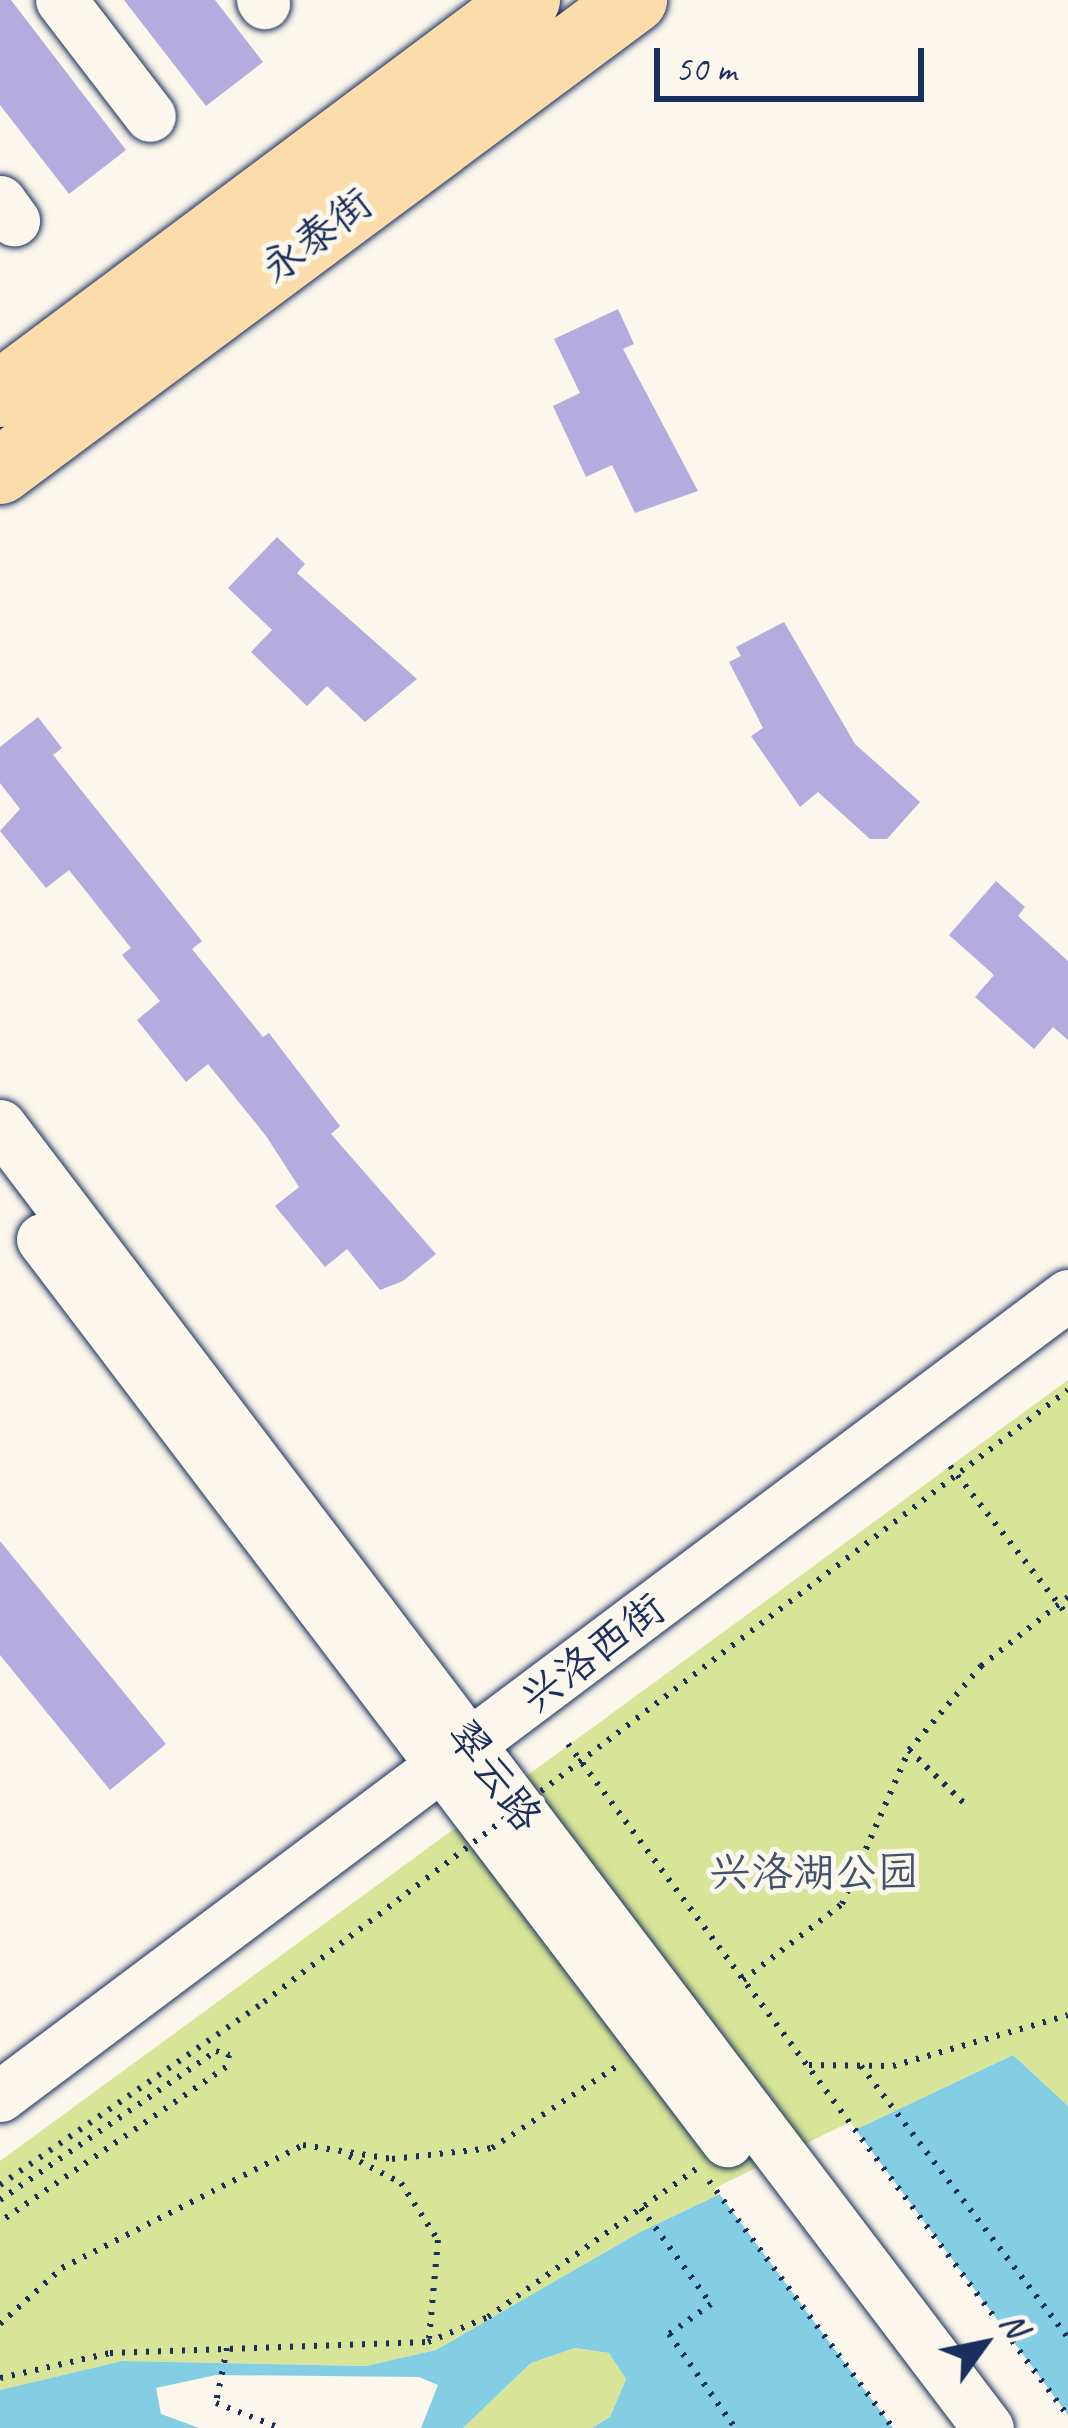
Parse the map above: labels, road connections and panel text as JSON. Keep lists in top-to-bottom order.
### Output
{
  "streets": {
    "main road": ["永泰街"],
    "street": ["兴洛西街", "翠云路"]
  },
  "crossings": [
    ["兴洛西街", "翠云路"]
  ],
  "parks": ["兴洛湖公园"],
  "scale_bar": "50 m",
  "north": "top right"
}
